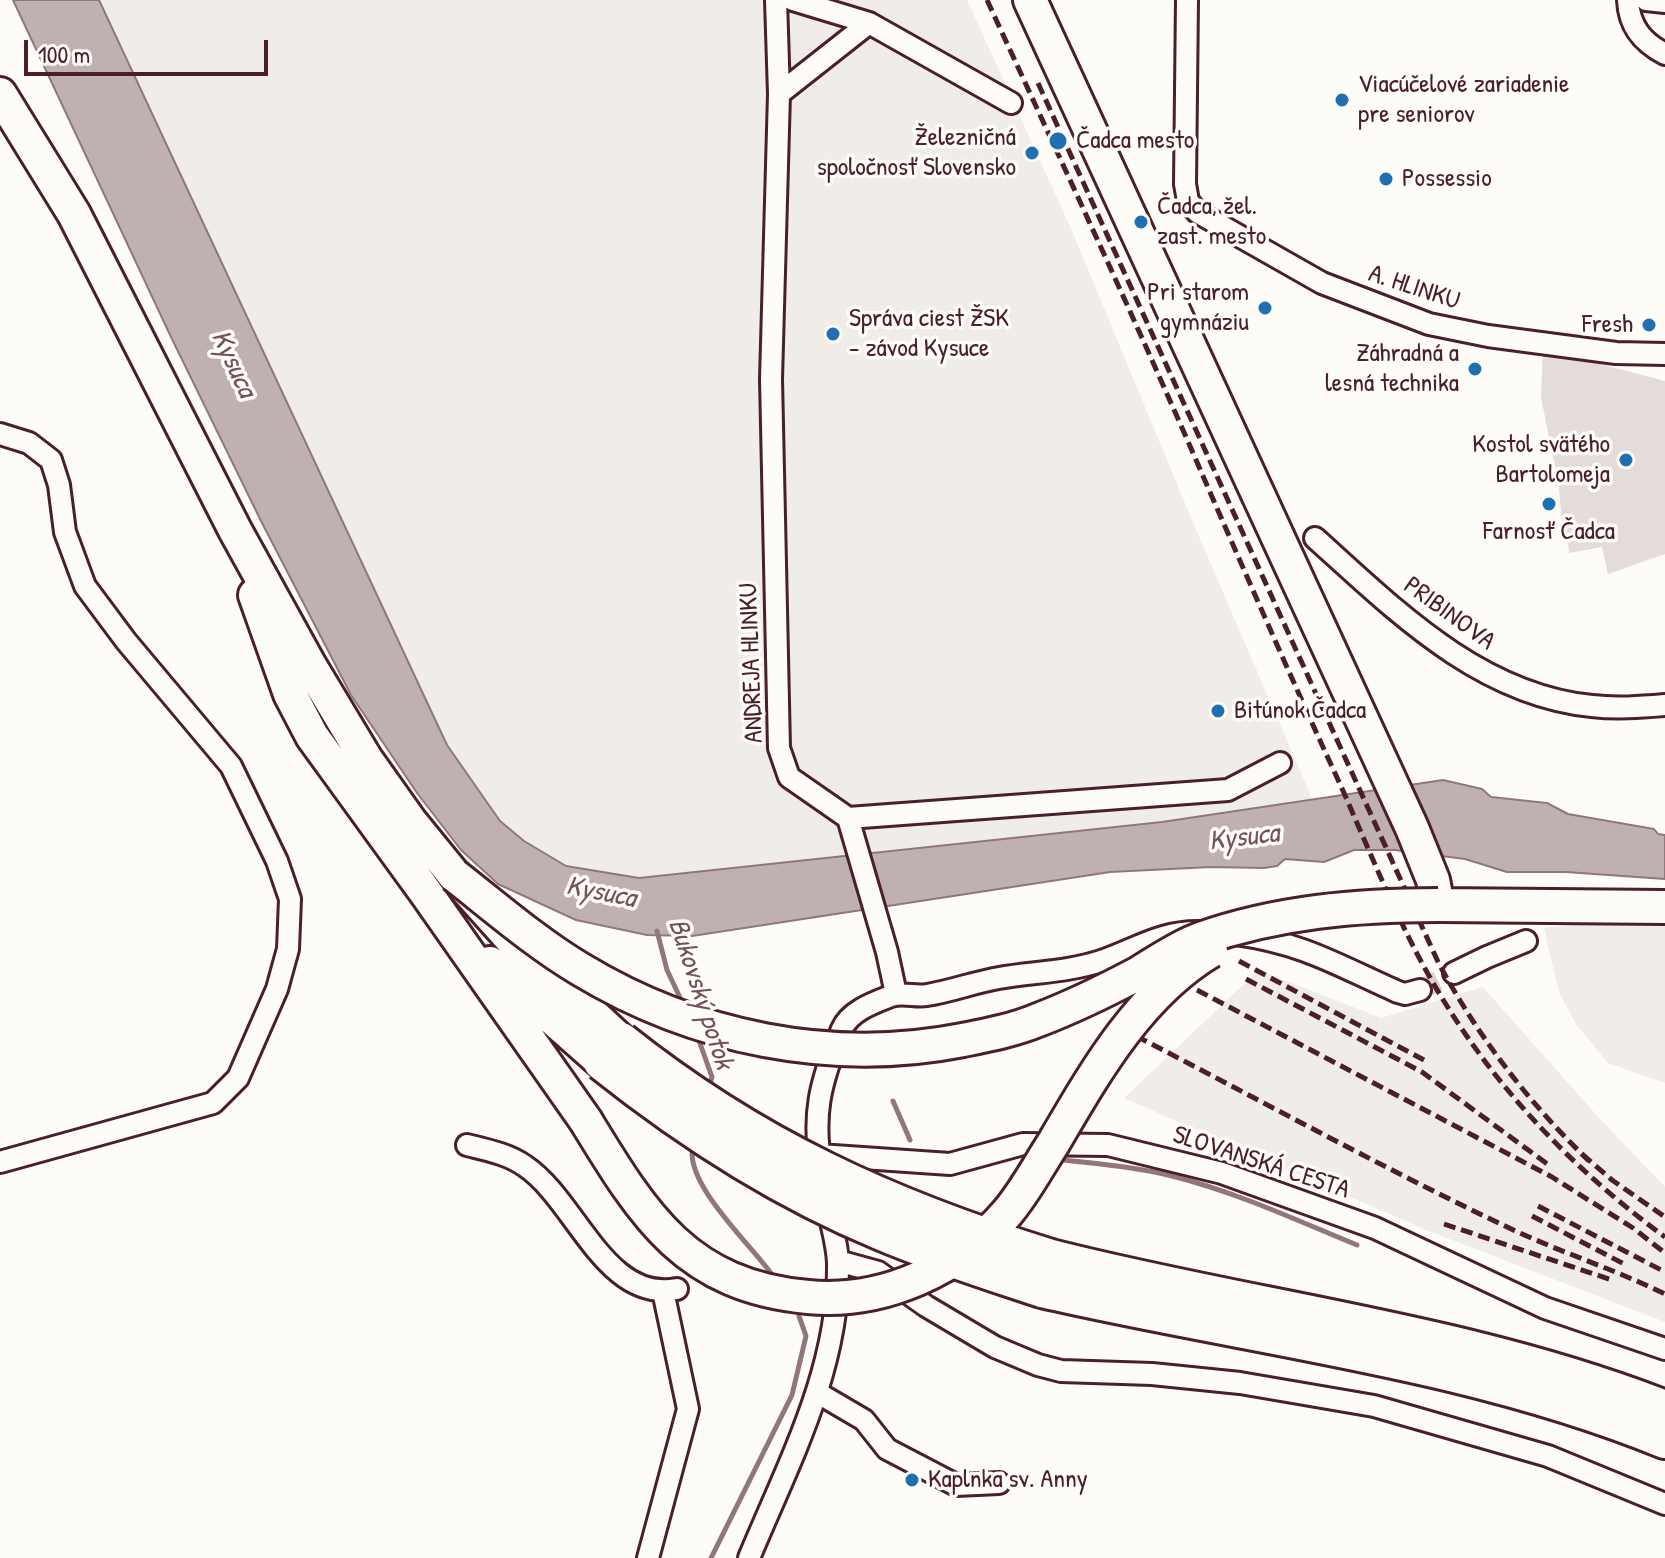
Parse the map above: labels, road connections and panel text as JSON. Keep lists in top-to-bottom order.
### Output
{
  "streets": {
    "street": [
      "A. HLINKU",
      "PRIBINOVA",
      "ANDREJA HLINKU",
      "SLOVANSKÁ CESTA"
    ]
  },
  "water": ["Kysuca", "Bukovský potok"],
  "places": [
    "Viacúčelové zariadenie pre seniorov",
    "Čadca mesto",
    "Železničná spoločnosť Slovensko",
    "Possessio",
    "Čadca, žel. zast. mesto",
    "Pri starom gymnáziu",
    "Fresh",
    "Správa ciest ŽSK - závod Kysuce",
    "Záhradná a lesná technika",
    "Kostol svätého Bartolomeja",
    "Farnosť Čadca",
    "Bitúnok Čadca",
    "Kaplnka sv. Anny"
  ],
  "scale_bar": "100 m"
}
